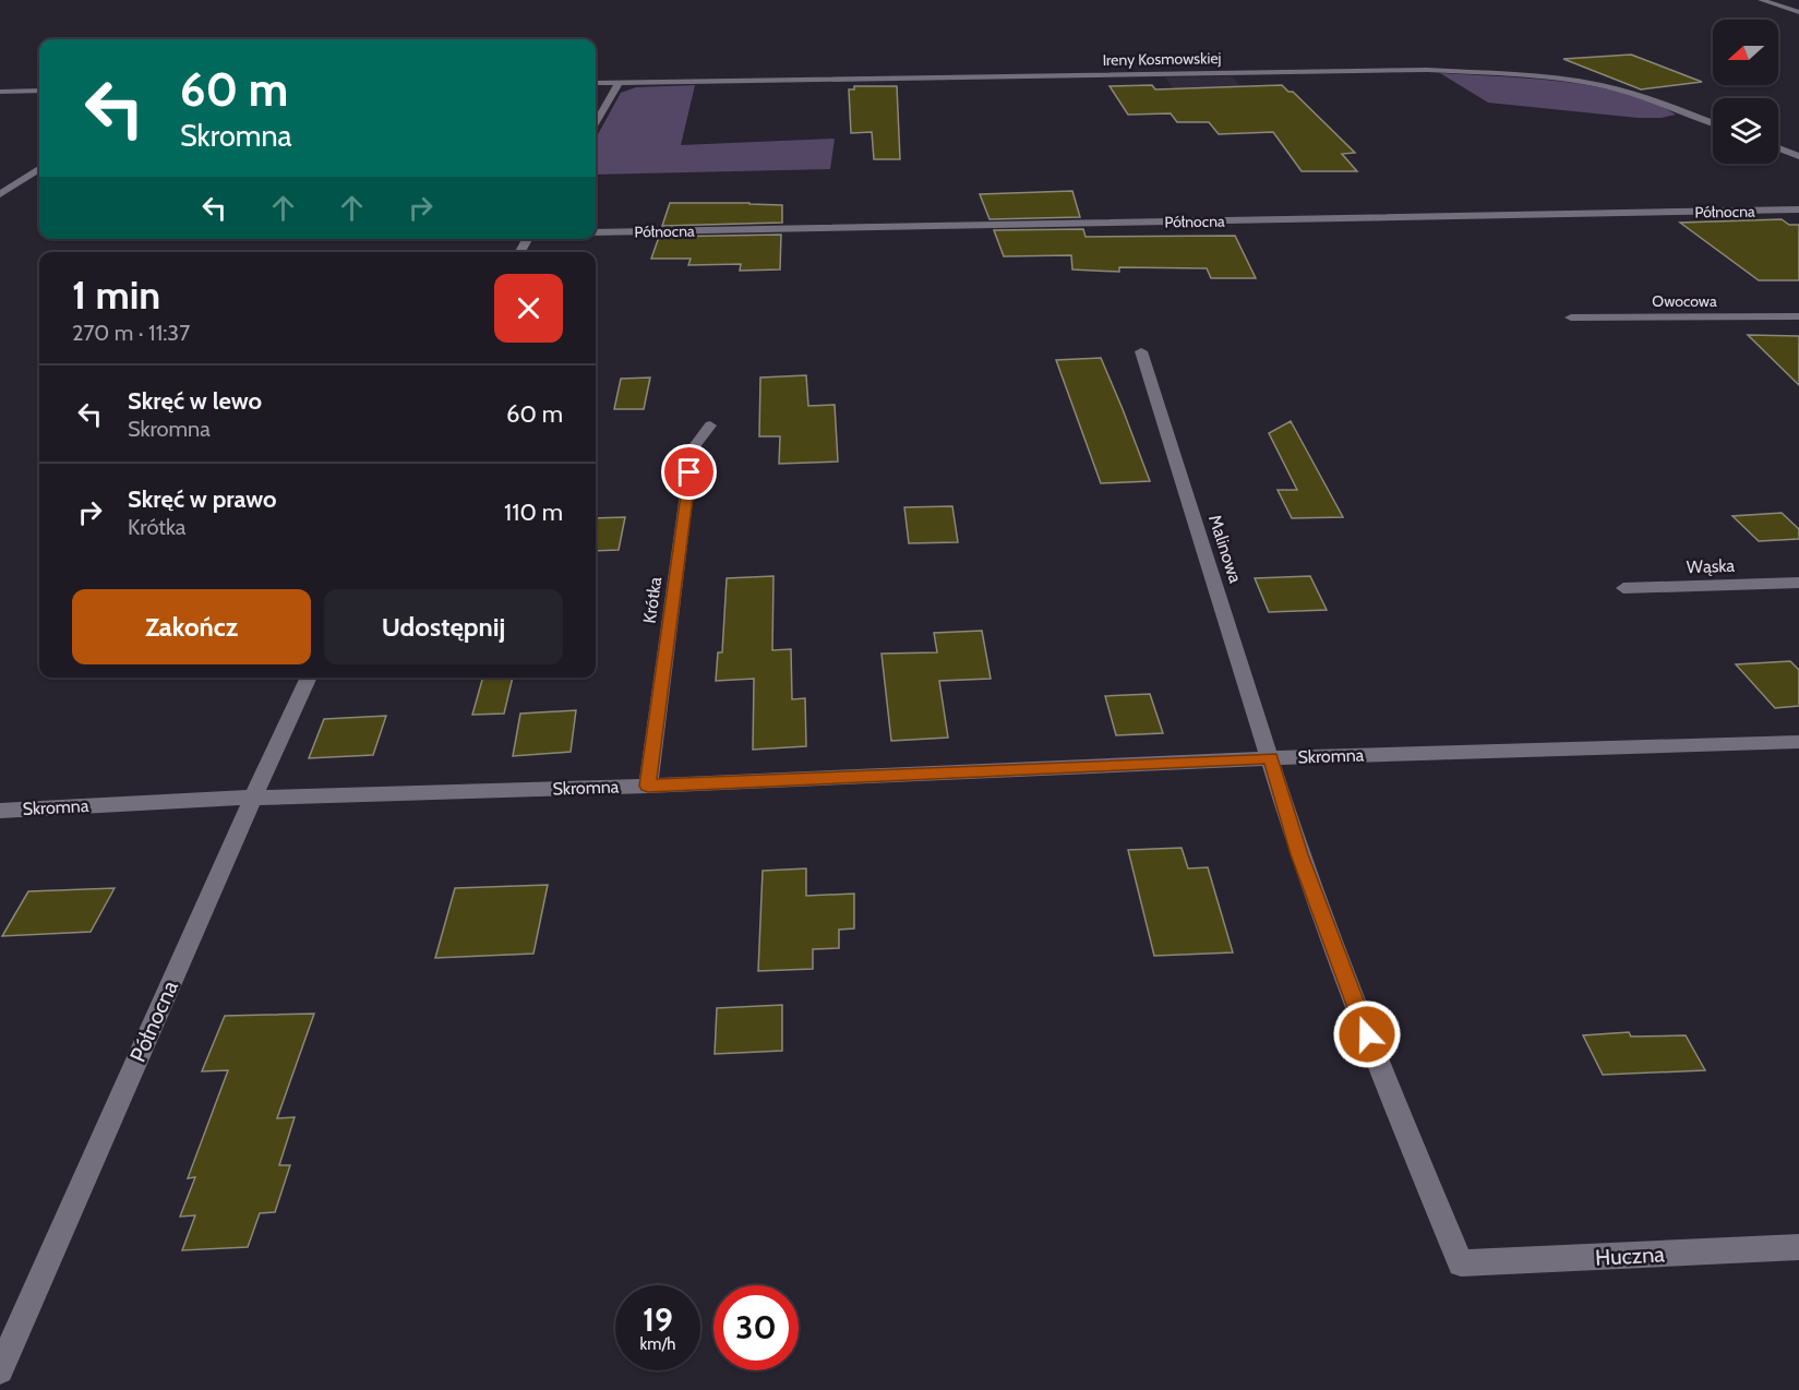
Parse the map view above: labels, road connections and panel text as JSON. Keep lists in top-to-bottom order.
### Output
{
  "streets": {
    "street": [
      "Ireny Kosmowskiej",
      "Północna",
      "Owocowa",
      "Malinowa",
      "Wąska",
      "Krótka",
      "Skromna",
      "Huczna"
    ]
  },
  "crossings": [
    ["Północna", "Skromna"],
    ["Malinowa", "Skromna"],
    ["Malinowa", "Huczna"],
    ["Krótka", "Skromna"]
  ],
  "north": "left",
  "page": {
    "turn": ["60 m", "Skromna"],
    "heading": ["1 min", "270 m · 11:37"],
    "list": [
      {
        "name": "Skręć w lewo",
        "note": "Skromna",
        "value": "60 m"
      },
      {
        "name": "Skręć w prawo",
        "note": "Krótka",
        "value": "110 m"
      }
    ],
    "buttons": ["Zakończ", "Udostępnij"],
    "speed": "19 km/h",
    "limit": "30"
  }
}
